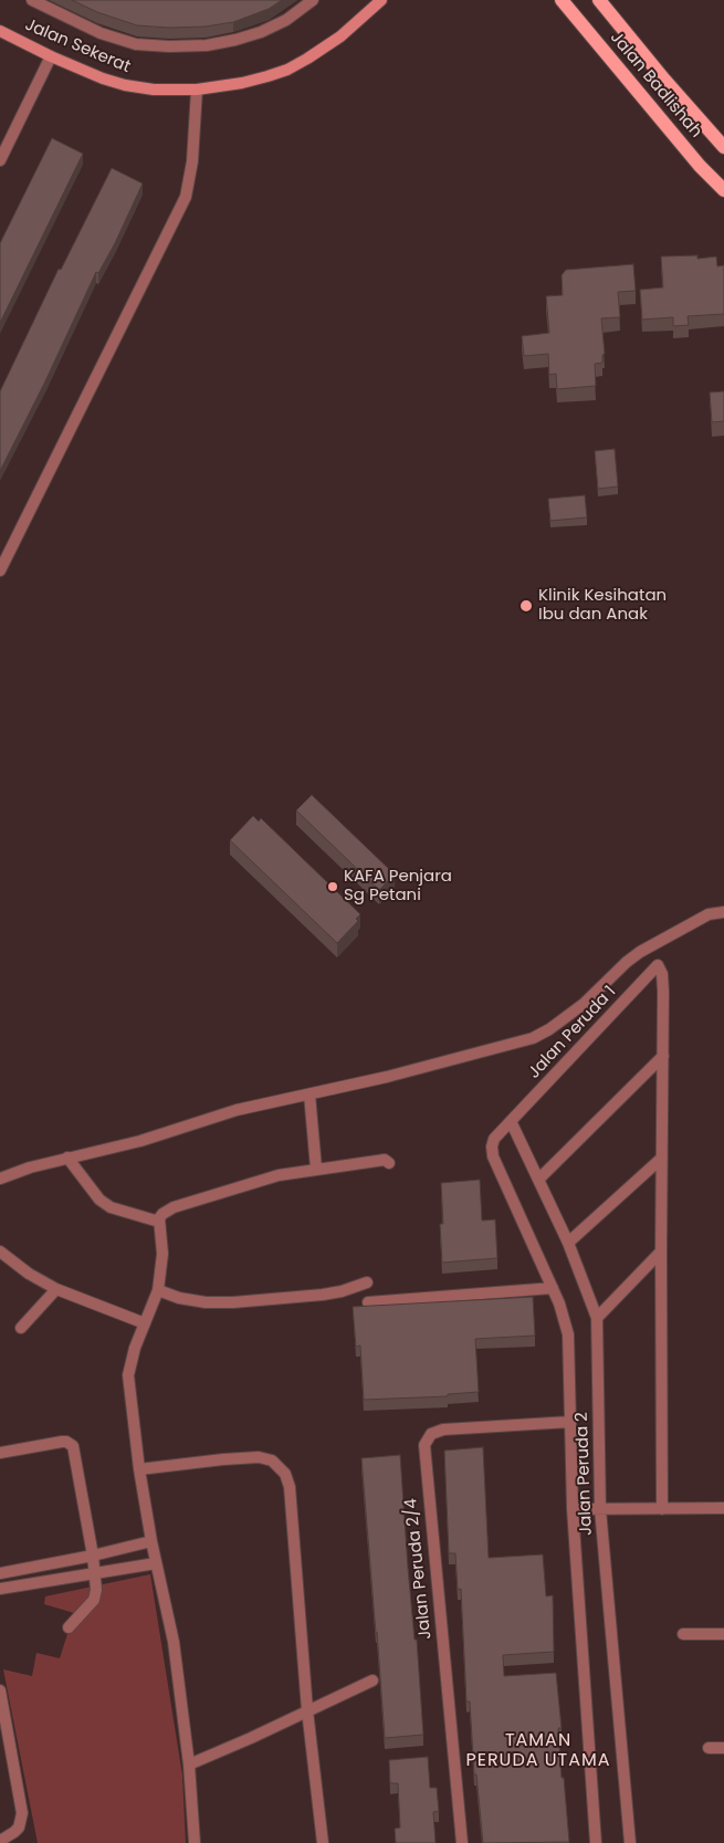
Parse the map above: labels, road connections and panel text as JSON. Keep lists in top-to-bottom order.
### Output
{
  "streets": {
    "main road": ["Jalan Badlishah"],
    "street": [
      "Jalan Sekerat",
      "Jalan Peruda 1",
      "Jalan Peruda 2",
      "Jalan Peruda 2/4"
    ]
  },
  "crossings": [
    ["Jalan Peruda 1", "Jalan Peruda 2"],
    ["Jalan Peruda 1", "Jalan Peruda 2/4"]
  ],
  "districts": ["TAMAN PERUDA UTAMA"],
  "places": ["Klinik Kesihatan Ibu dan Anak", "KAFA Penjara Sg Petani"]
}
